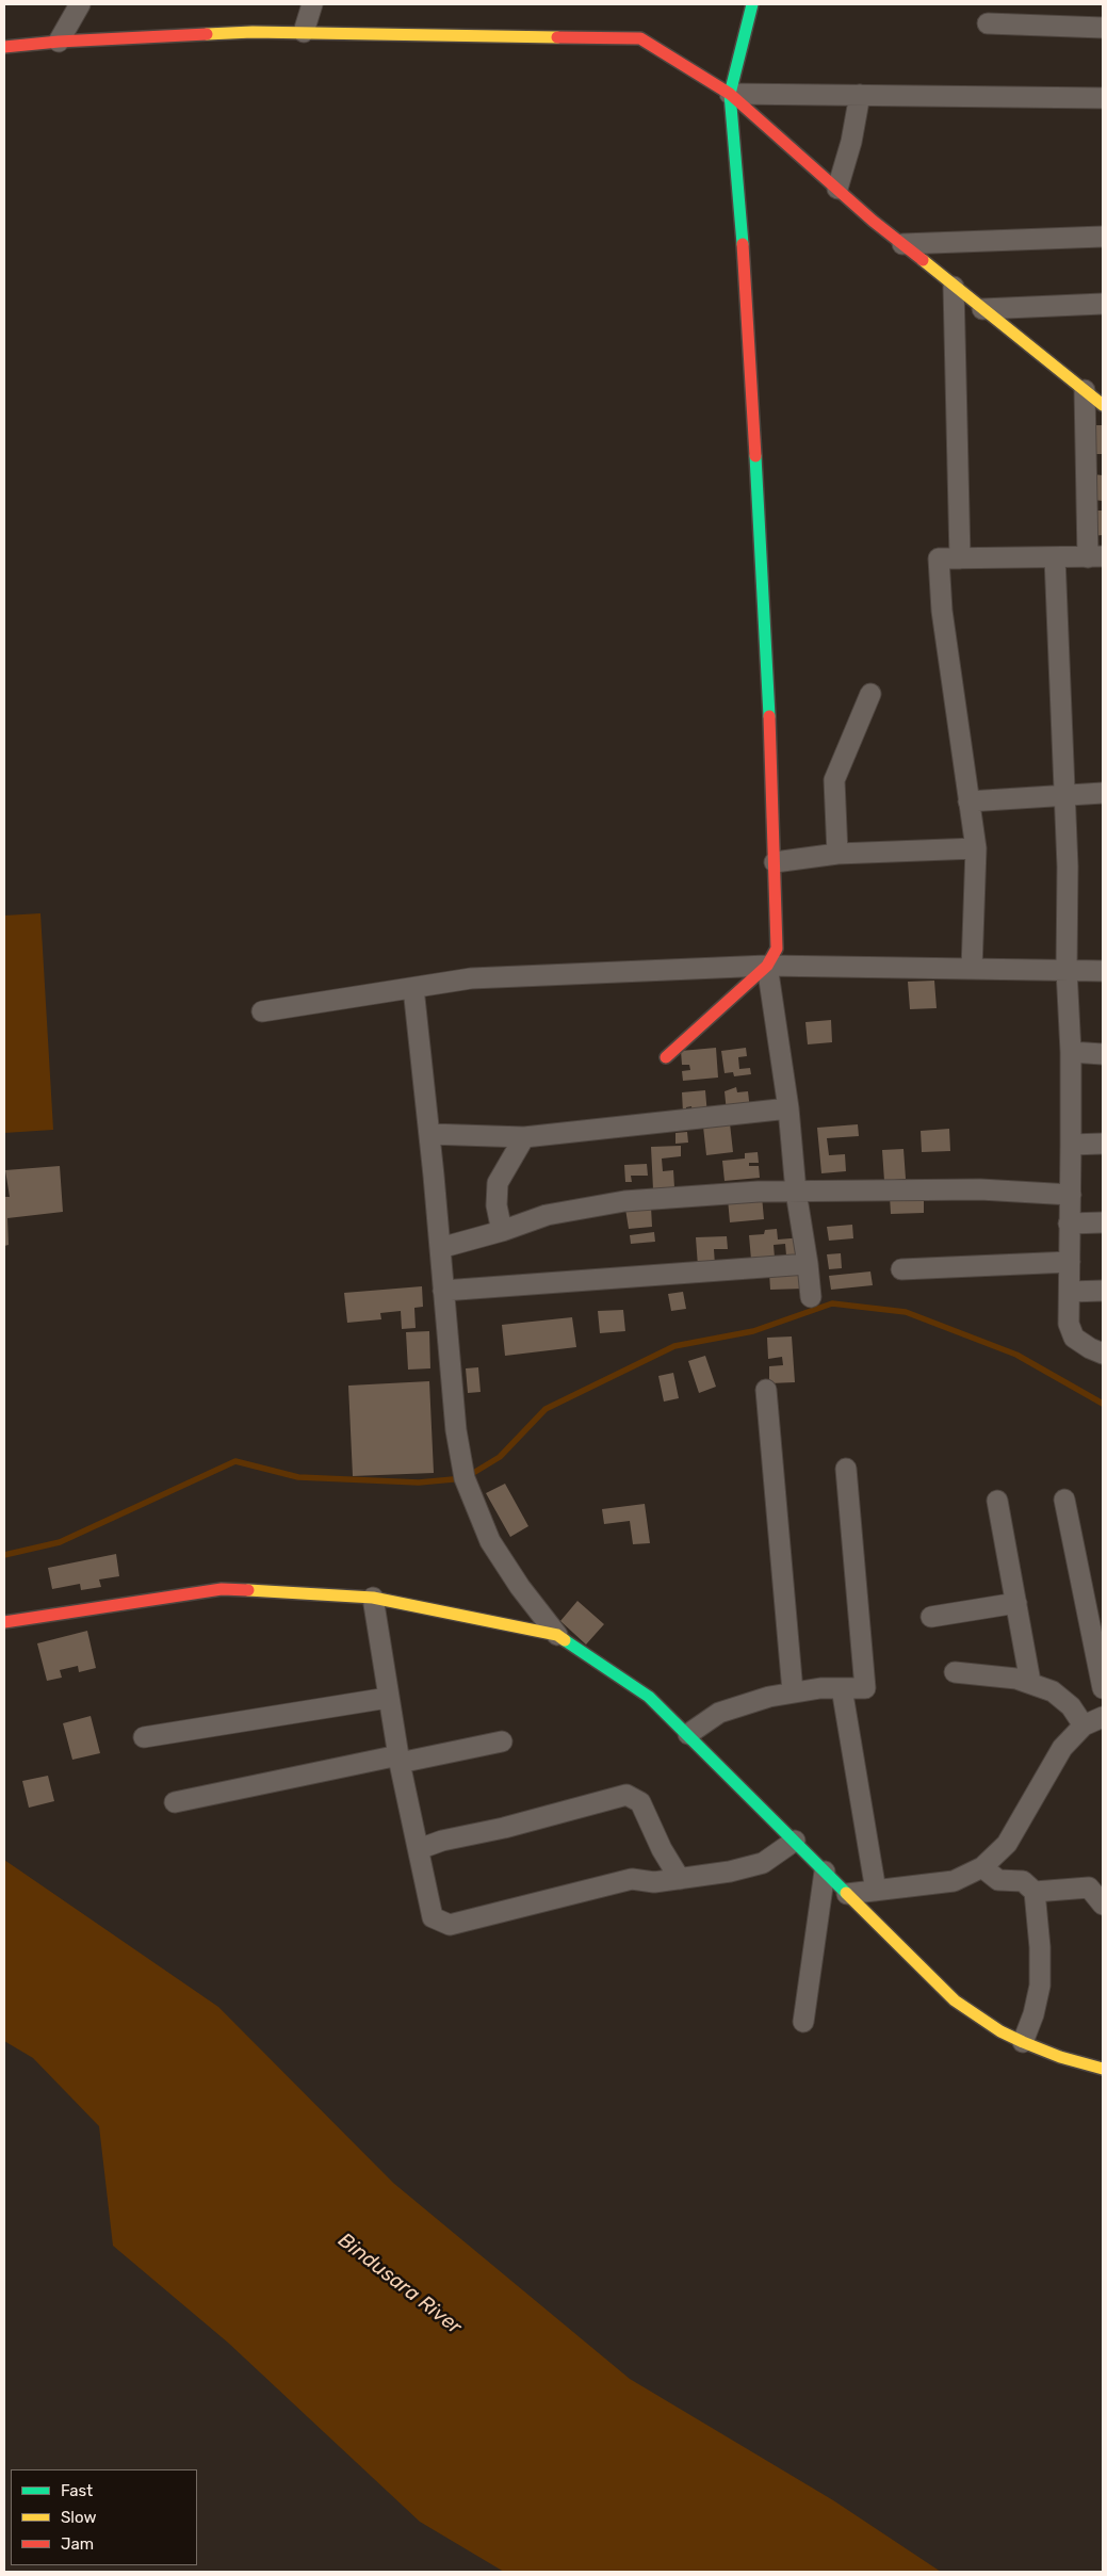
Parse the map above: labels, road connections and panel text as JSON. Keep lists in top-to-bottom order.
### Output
{
  "water": ["Bindusara River"],
  "legend": ["Fast", "Slow", "Jam"]
}
